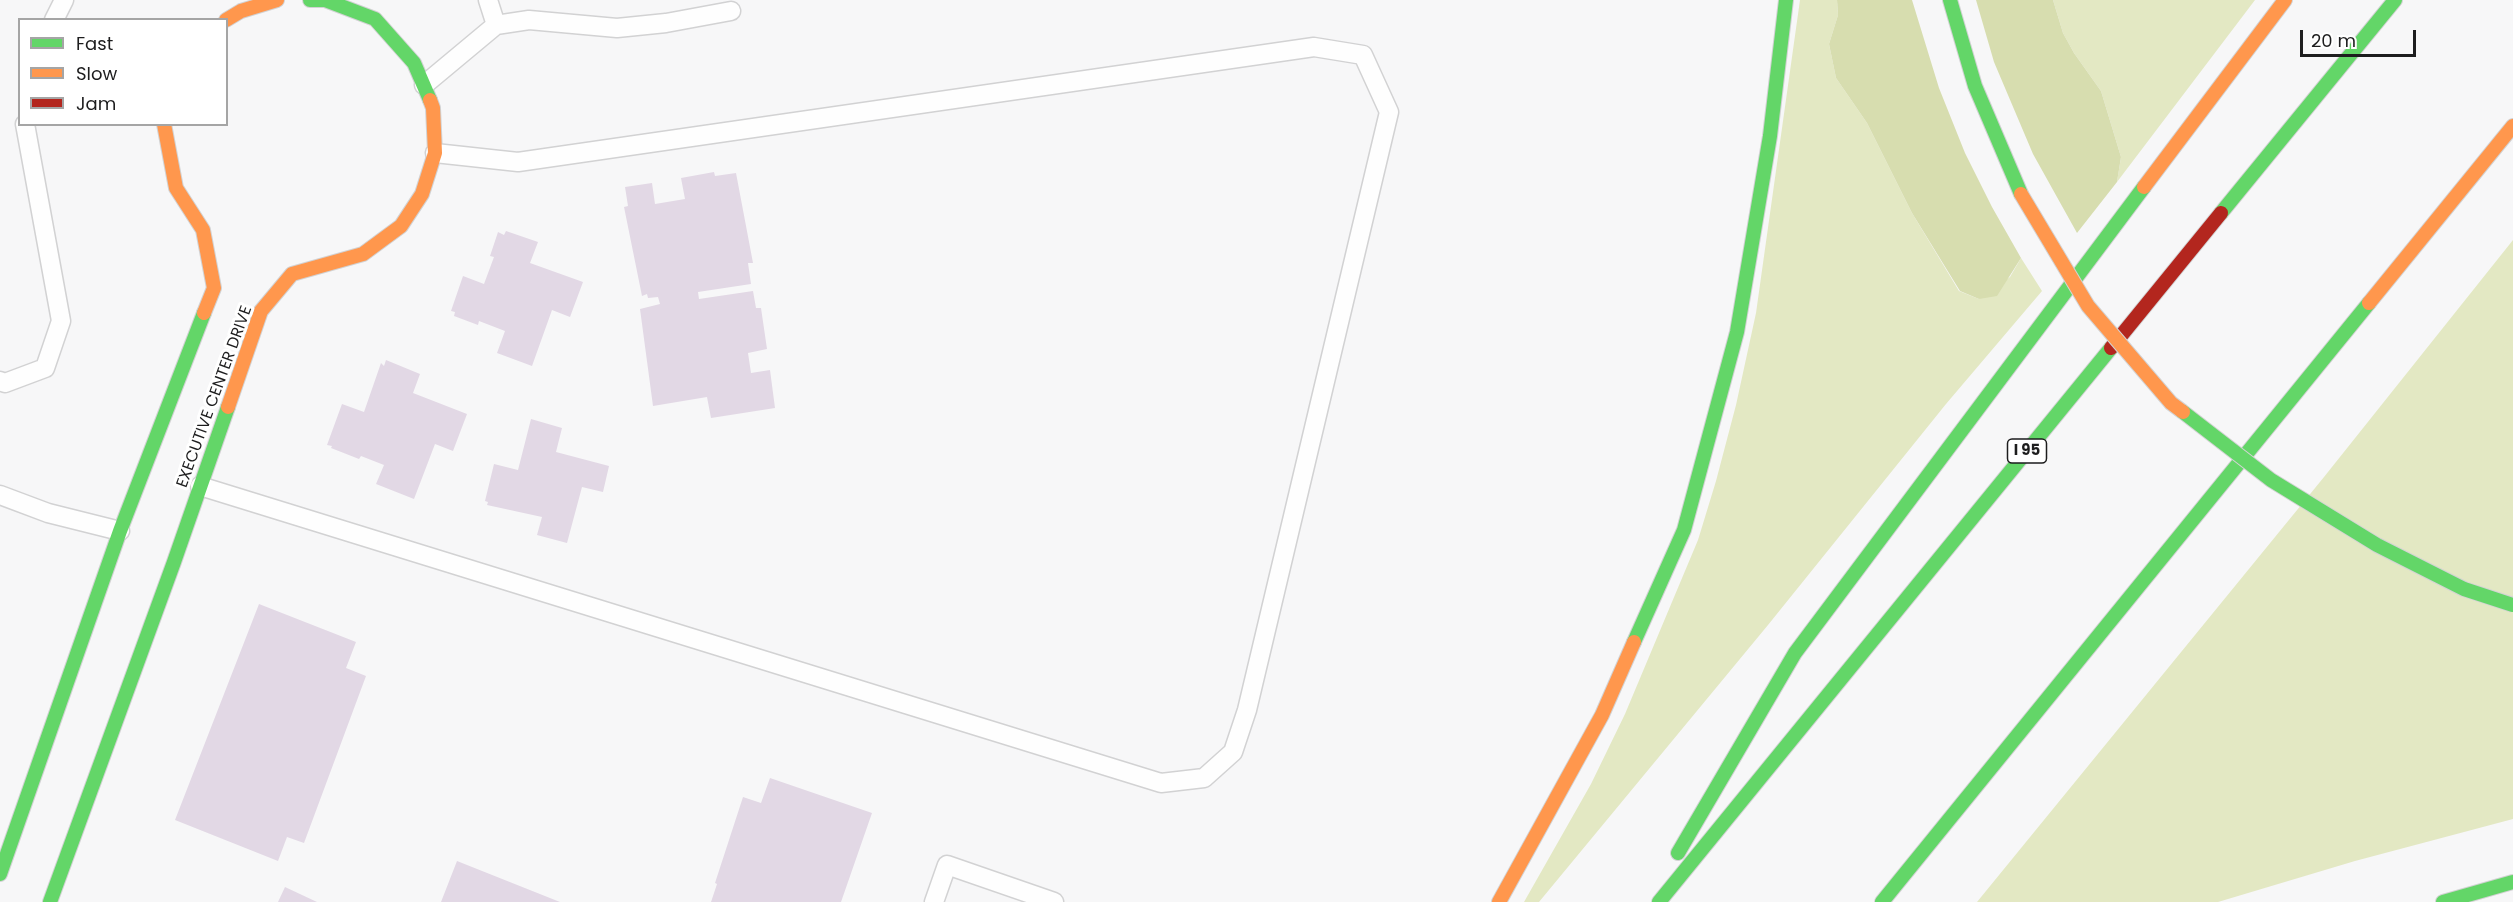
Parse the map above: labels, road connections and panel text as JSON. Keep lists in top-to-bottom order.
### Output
{
  "streets": {
    "main road": ["EXECUTIVE CENTER DRIVE", "I 95"]
  },
  "legend": ["Fast", "Slow", "Jam"],
  "scale_bar": "20 m"
}
